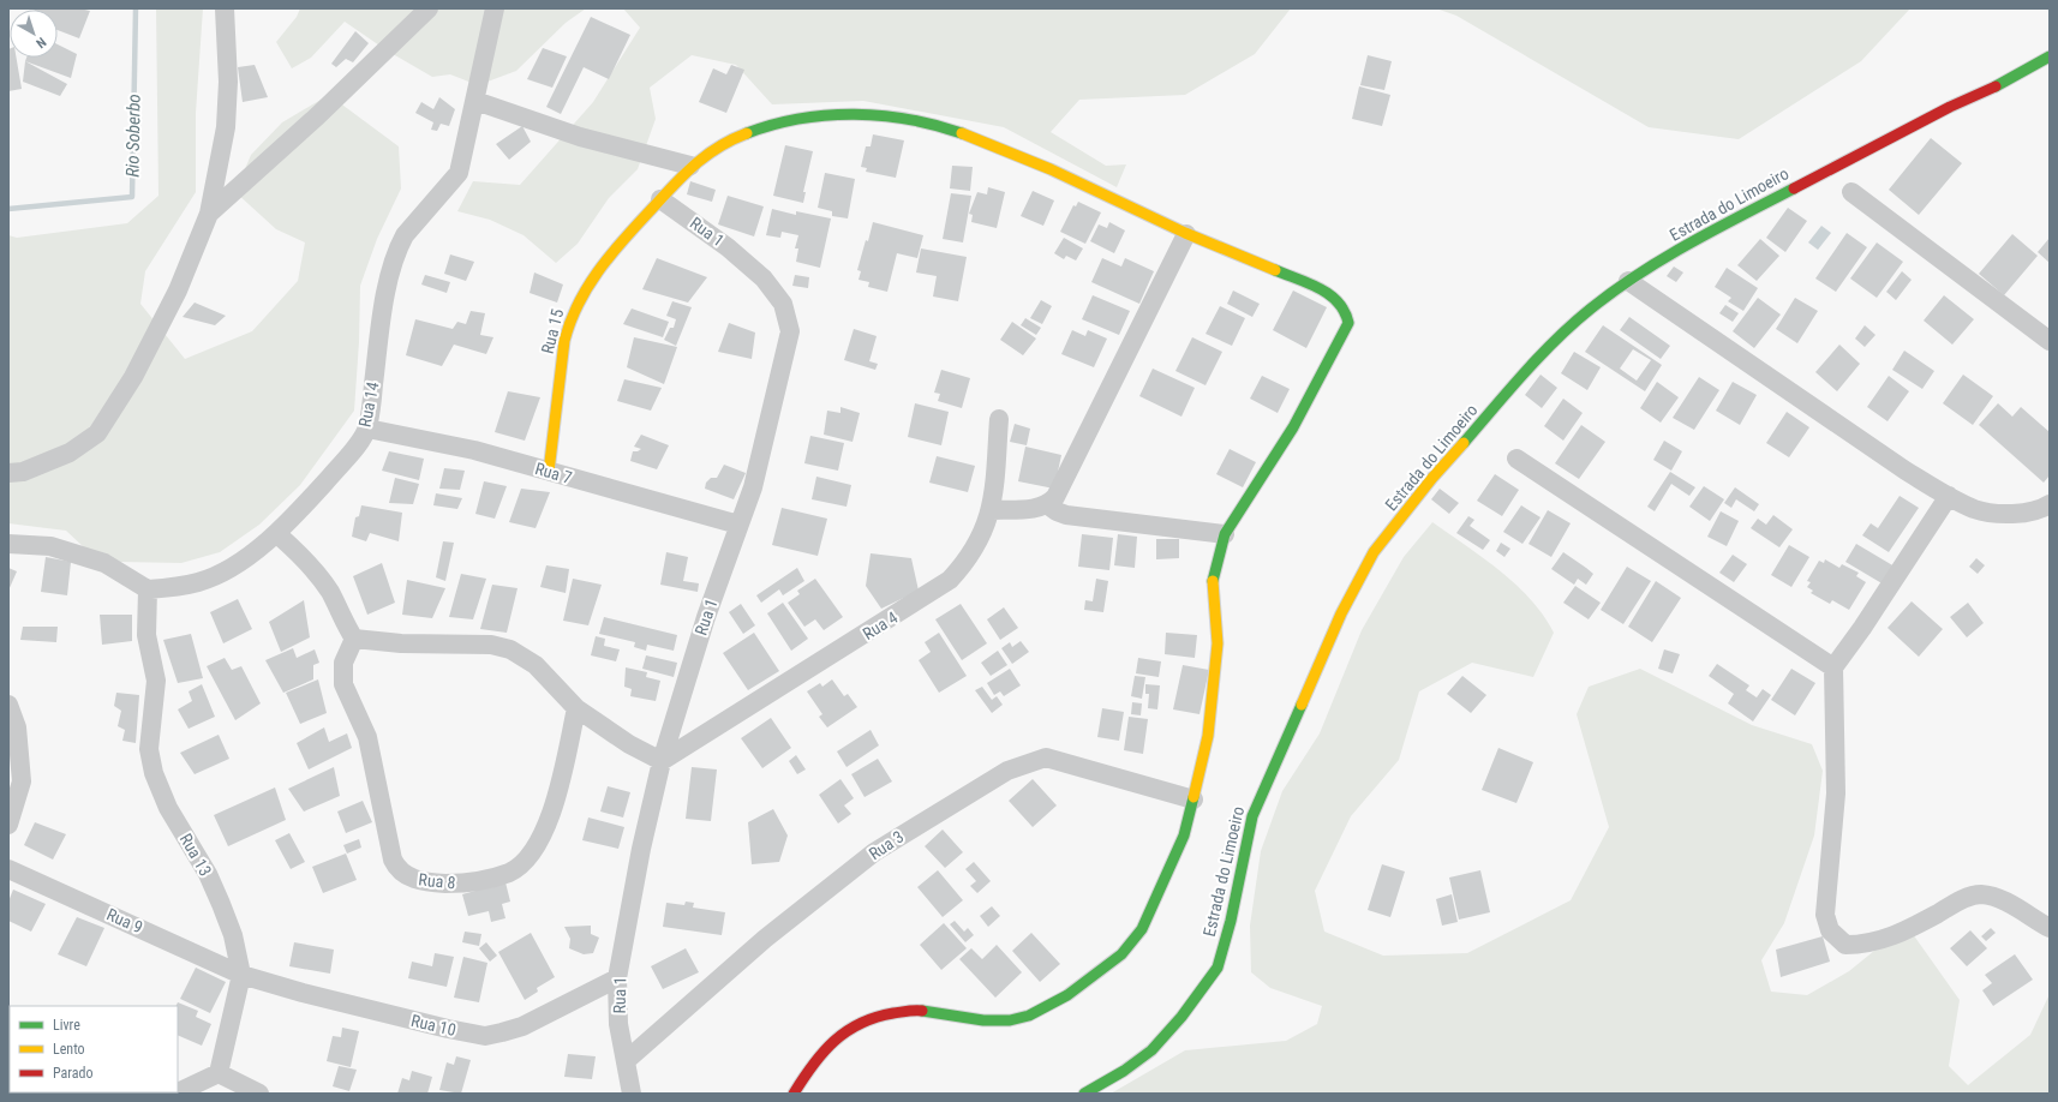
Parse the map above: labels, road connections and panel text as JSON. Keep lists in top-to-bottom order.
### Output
{
  "streets": {
    "street": [
      "Estrada do Limoeiro",
      "Rua 1",
      "Rua 15",
      "Rua 14",
      "Rua 7",
      "Rua 4",
      "Rua 3",
      "Rua 13",
      "Rua 8",
      "Rua 9",
      "Rua 10"
    ]
  },
  "crossings": [
    ["Rua 1", "Rua 15"],
    ["Rua 1", "Rua 7"],
    ["Rua 1", "Rua 4"],
    ["Rua 1", "Rua 3"],
    ["Rua 1", "Rua 10"],
    ["Rua 15", "Rua 7"],
    ["Rua 15", "Rua 3"],
    ["Rua 14", "Rua 7"],
    ["Rua 13", "Rua 9"],
    ["Rua 13", "Rua 10"],
    ["Rua 9", "Rua 10"]
  ],
  "water": ["Rio Soberbo"],
  "legend": ["Livre", "Lento", "Parado"],
  "north": "bottom right"
}
